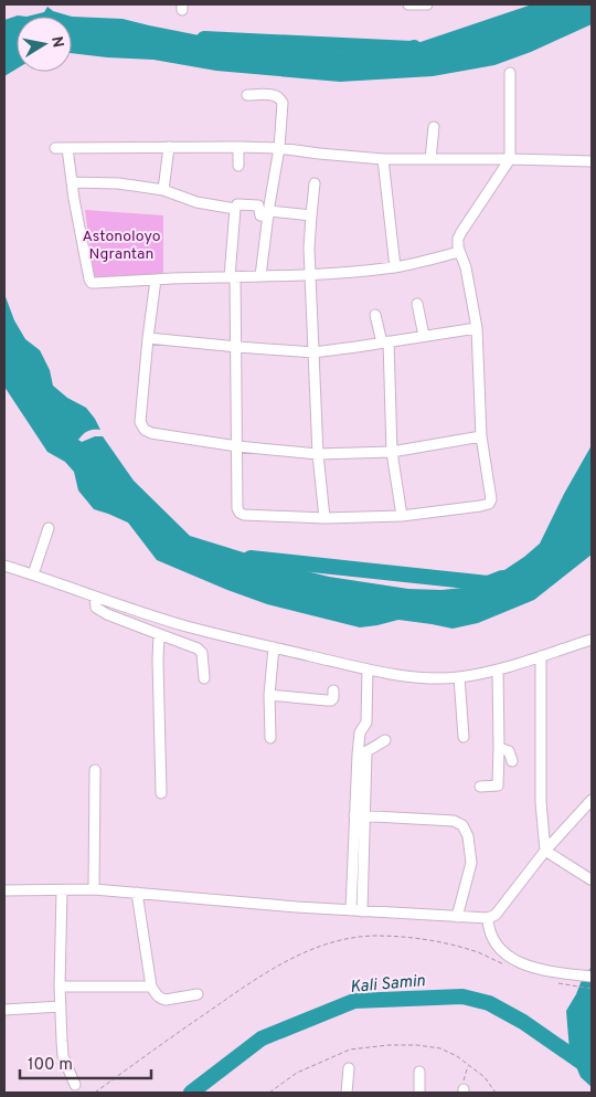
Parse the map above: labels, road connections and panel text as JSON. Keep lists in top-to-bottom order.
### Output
{
  "water": ["Kali Samin"],
  "parks": ["Astonoloyo Ngrantan"],
  "scale_bar": "100 m",
  "north": "right"
}
